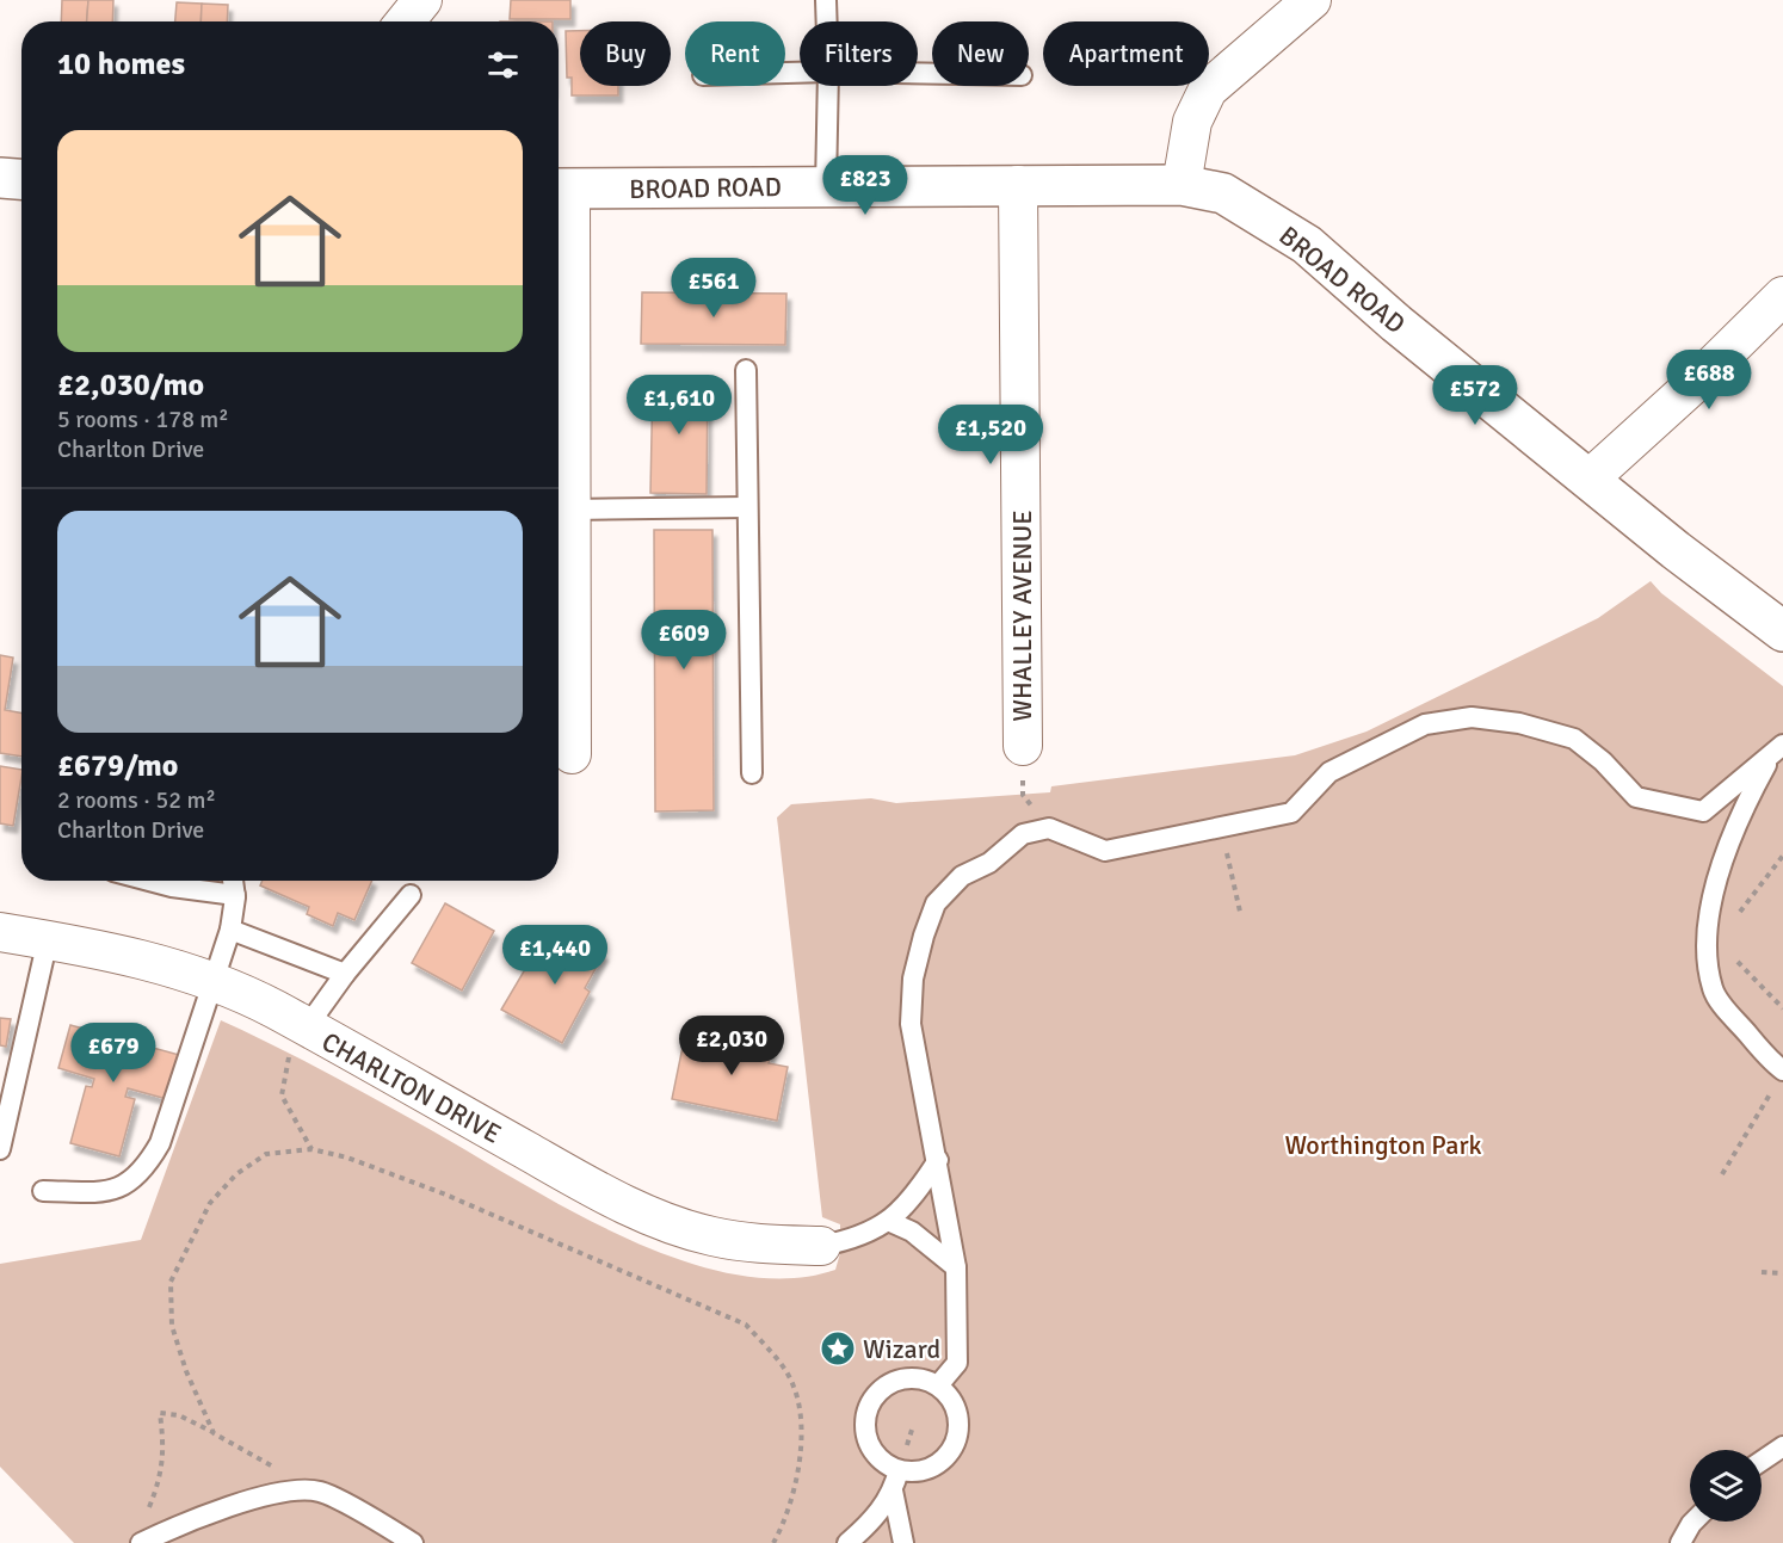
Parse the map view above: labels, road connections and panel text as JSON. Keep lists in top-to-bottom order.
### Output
{
  "streets": {
    "street": ["BROAD ROAD", "WHALLEY AVENUE", "CHARLTON DRIVE"]
  },
  "crossings": [
    ["BROAD ROAD", "WHALLEY AVENUE"]
  ],
  "parks": ["Worthington Park"],
  "places": {
    "place": ["Wizard"]
  },
  "page": {
    "chip": [
      "Buy",
      "Rent",
      "Filters",
      "New",
      "Apartment"
    ],
    "heading": "10 homes",
    "list": [
      {
        "name": "£2,030/mo",
        "note": "5 rooms · 178 m² · Charlton Drive"
      },
      {
        "name": "£679/mo",
        "note": "2 rooms · 52 m² · Charlton Drive"
      }
    ],
    "price": [
      "£823",
      "£561",
      "£688",
      "£572",
      "£1,610",
      "£1,520",
      "£609",
      "£1,440",
      "£2,030",
      "£679"
    ]
  }
}
